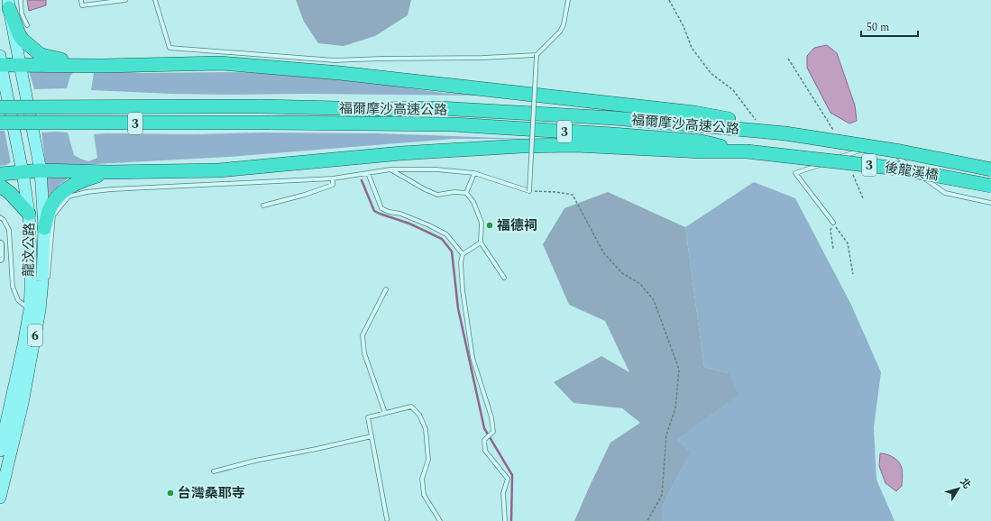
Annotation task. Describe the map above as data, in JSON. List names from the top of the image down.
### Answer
{
  "streets": {
    "highway": ["福爾摩沙高速公路", "3", "後龍溪橋"],
    "main road": ["龍汶公路", "6"]
  },
  "crossings": [
    ["福爾摩沙高速公路", "後龍溪橋"]
  ],
  "places": ["福德祠", "台灣桑耶寺"],
  "scale_bar": "50 m",
  "north": "top right"
}
